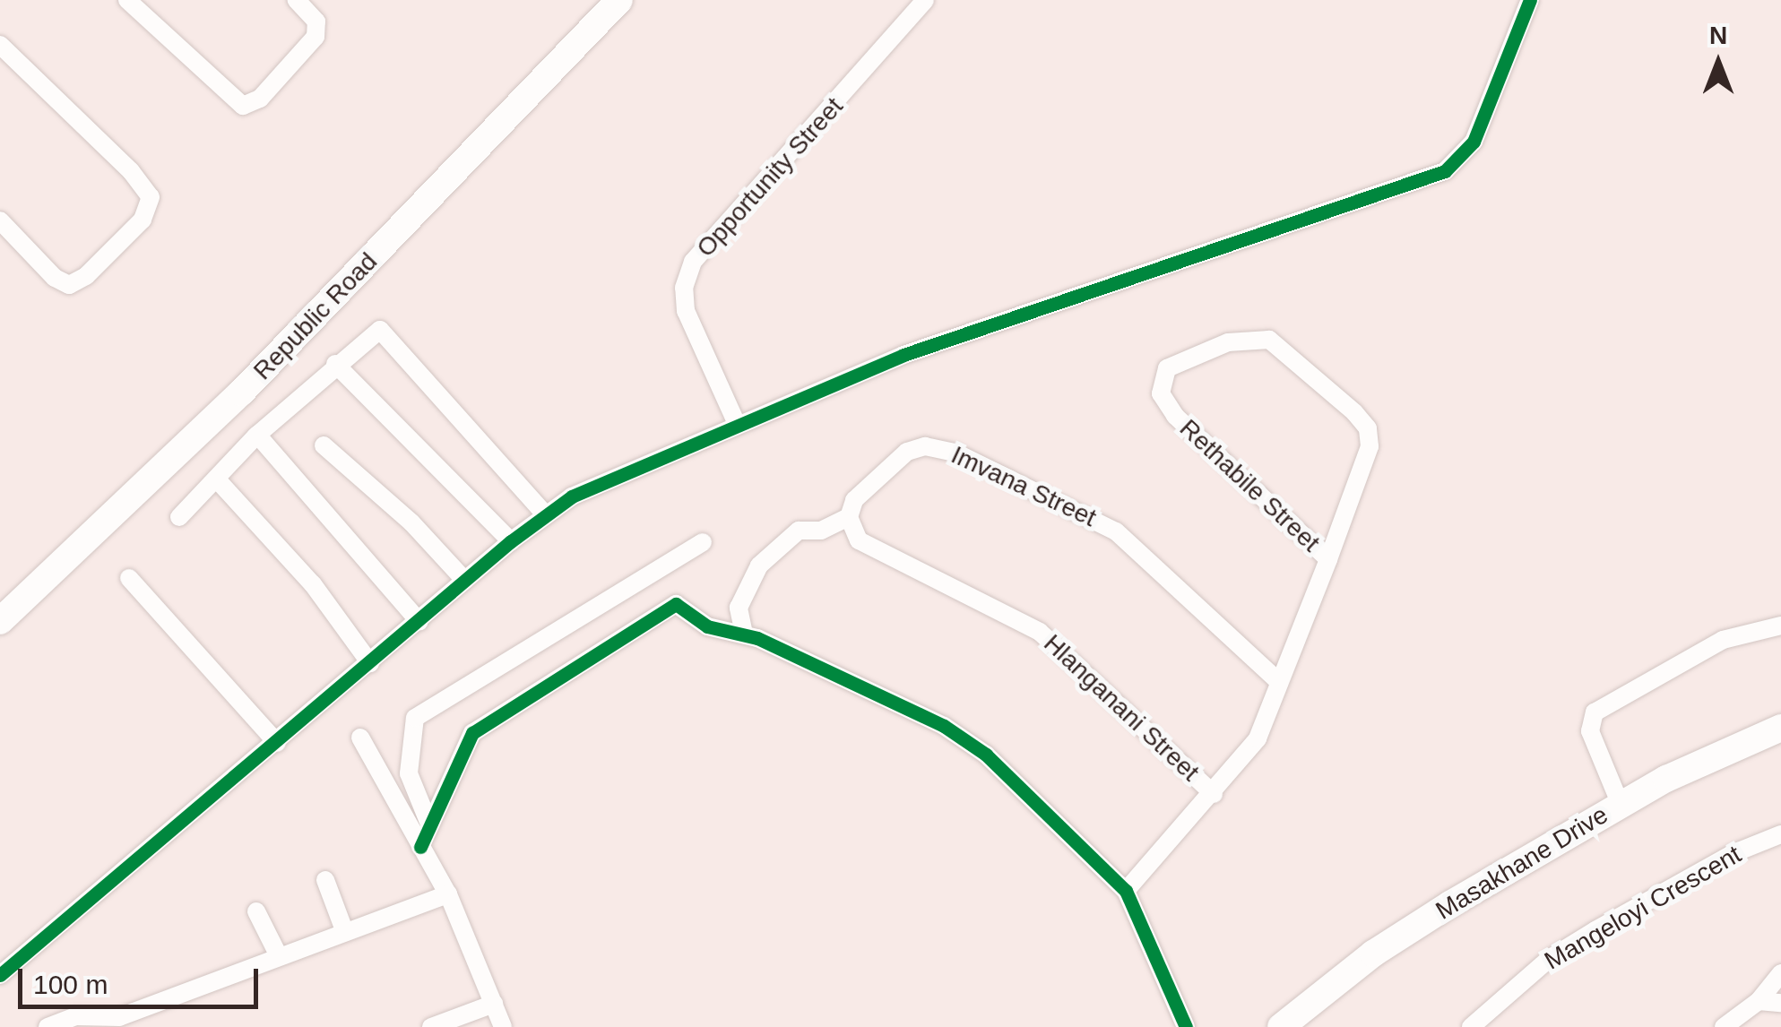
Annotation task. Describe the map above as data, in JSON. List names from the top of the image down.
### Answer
{
  "streets": {
    "street": [
      "Opportunity Street",
      "Republic Road",
      "Rethabile Street",
      "Imvana Street",
      "Hlanganani Street",
      "Masakhane Drive",
      "Mangeloyi Crescent"
    ]
  },
  "crossings": [
    ["Rethabile Street", "Imvana Street"],
    ["Rethabile Street", "Hlanganani Street"],
    ["Imvana Street", "Hlanganani Street"]
  ],
  "scale_bar": "100 m",
  "north": "top"
}
